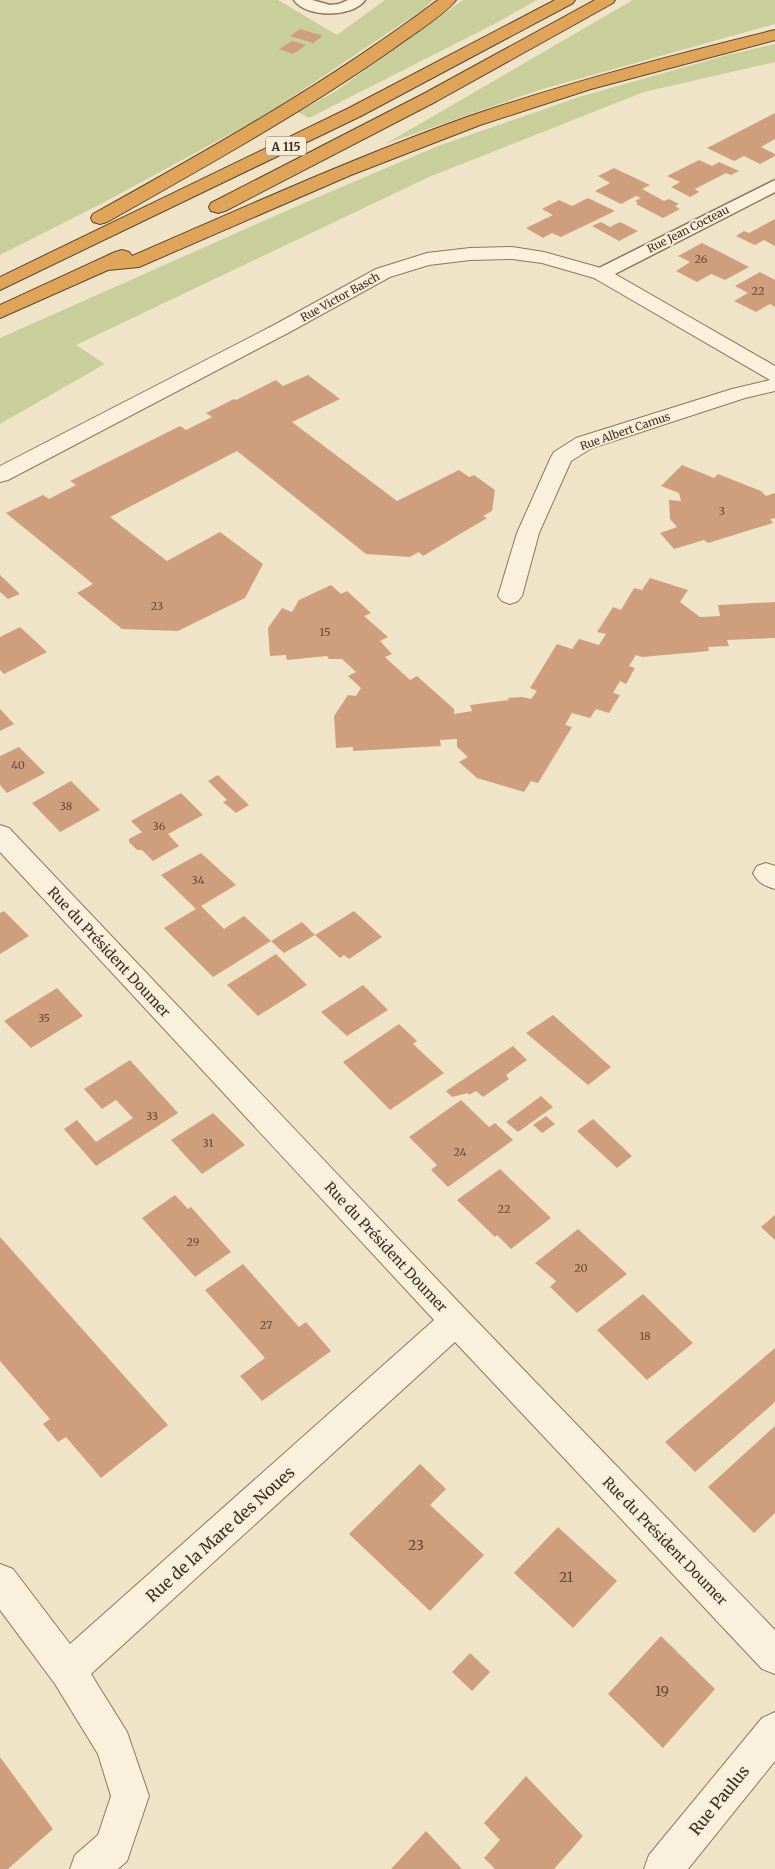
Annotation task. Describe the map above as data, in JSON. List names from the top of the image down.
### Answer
{
  "streets": {
    "highway": ["A 115"],
    "street": [
      "Rue Victor Basch",
      "Rue Albert Camus",
      "Rue du Président Doumer",
      "Rue de la Mare des Noues",
      "Rue Paulus"
    ],
    "lane": ["Rue Jean Cocteau"]
  },
  "crossings": [
    ["Rue Jean Cocteau", "Rue Victor Basch"],
    ["Rue du Président Doumer", "Rue de la Mare des Noues"]
  ],
  "house_numbers": [
    "26",
    "22",
    "3",
    "23",
    "15",
    "40",
    "38",
    "36",
    "34",
    "35",
    "33",
    "31",
    "24",
    "22",
    "29",
    "20",
    "27",
    "18",
    "23",
    "21",
    "19"
  ]
}
